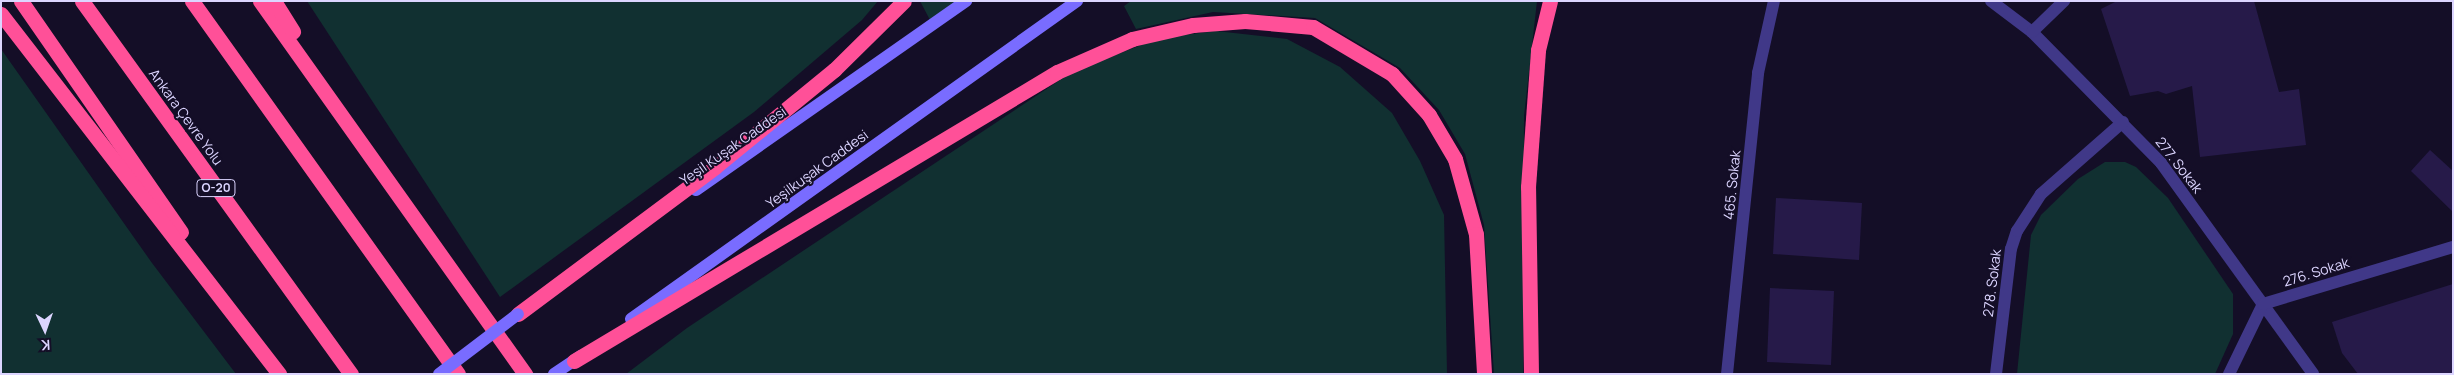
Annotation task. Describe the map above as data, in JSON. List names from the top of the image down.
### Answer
{
  "streets": {
    "highway": ["Ankara Çevre Yolu", "O-20"],
    "main road": ["Yeşil Kuşak Caddesi", "Yeşilkuşak Caddesi"],
    "street": [
      "277. Sokak",
      "465. Sokak",
      "276. Sokak",
      "278. Sokak"
    ]
  },
  "crossings": [
    ["277. Sokak", "276. Sokak"],
    ["277. Sokak", "278. Sokak"]
  ],
  "north": "bottom"
}
